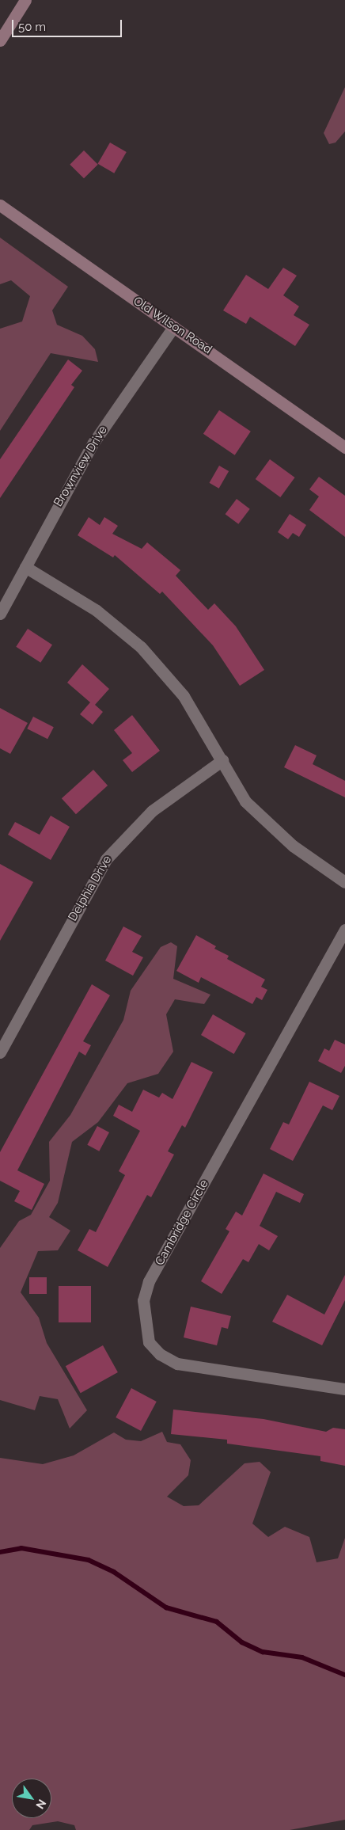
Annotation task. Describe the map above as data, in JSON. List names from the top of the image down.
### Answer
{
  "streets": {
    "street": [
      "Old Wilson Road",
      "Brownview Drive",
      "Delphia Drive",
      "Cambridge Circle"
    ]
  },
  "crossings": [
    ["Old Wilson Road", "Brownview Drive"]
  ],
  "scale_bar": "50 m",
  "north": "bottom right"
}
